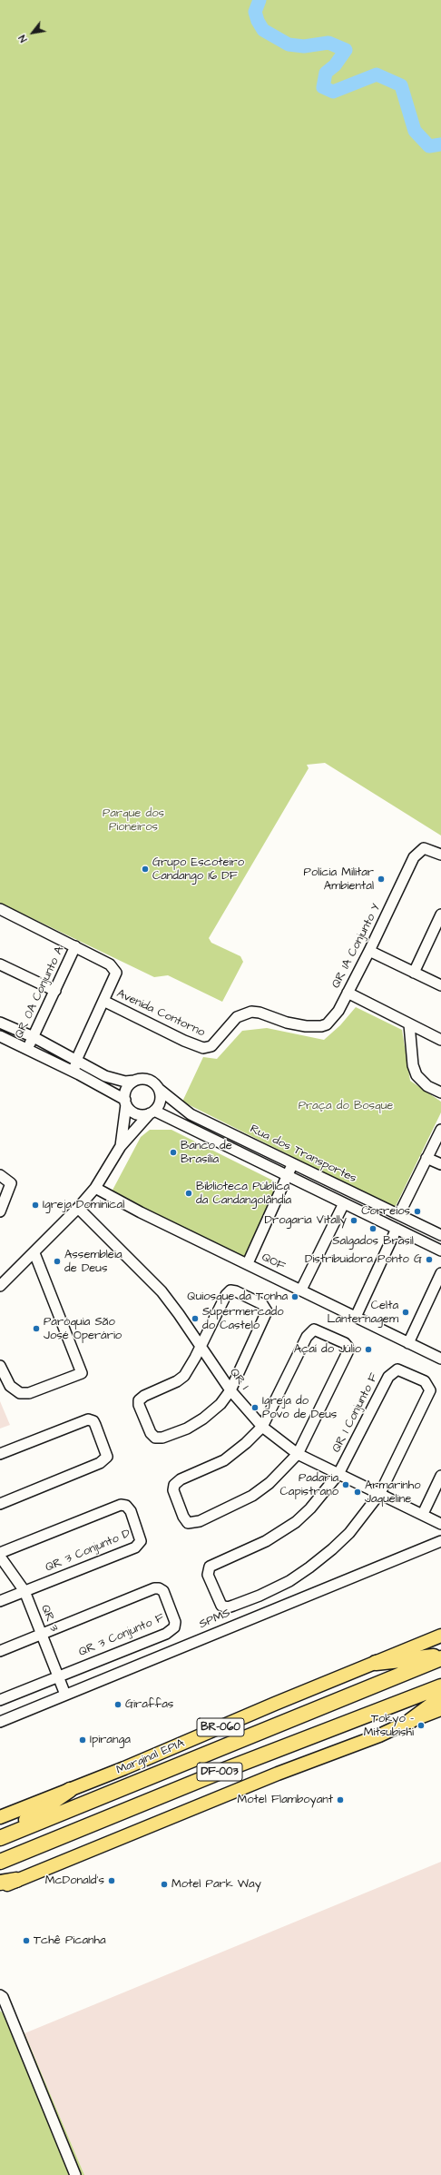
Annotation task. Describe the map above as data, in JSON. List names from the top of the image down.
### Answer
{
  "streets": {
    "highway": ["DF-003"],
    "main road": ["BR-060", "Marginal EPIA"],
    "street": [
      "QR 1A Conjunto Y",
      "QR 0A Conjunto A",
      "Avenida Contorno",
      "Rua dos Transportes",
      "QOF",
      "QR 1",
      "QR 1 Conjunto F",
      "QR 3 Conjunto D",
      "QR 3",
      "SPMS",
      "QR 3 Conjunto F"
    ]
  },
  "crossings": [
    ["QR 1A Conjunto Y", "Avenida Contorno"],
    ["QR 1", "QR 1 Conjunto F"],
    ["QR 3 Conjunto D", "QR 3"],
    ["QR 3", "SPMS"],
    ["QR 3", "QR 3 Conjunto F"]
  ],
  "parks": ["Parque dos Pioneiros", "Praça do Bosque"],
  "places": [
    "Grupo Escoteiro Candango 16 DF",
    "Polícia Militar Ambiental",
    "Banco de Brasília",
    "Biblioteca Pública da Candangolândia",
    "Igreja Dominical",
    "Correios",
    "Drogaria Vitally",
    "Salgados Brasil",
    "Distribuidora Ponto G",
    "Assembleia de Deus",
    "Quiosque da Tonha",
    "Celta Lanternagem",
    "Supermercado do Castelo",
    "Paróquia São José Operário",
    "Açaí do Júlio",
    "Igreja do Povo de Deus",
    "Padaria Capistrano",
    "Armarinho Jaqueline",
    "Giraffas",
    "Tokyo - Mitsubishi",
    "Ipiranga",
    "Motel Flamboyant",
    "McDonald's",
    "Motel Park Way",
    "Tchê Picanha"
  ],
  "north": "bottom left"
}
